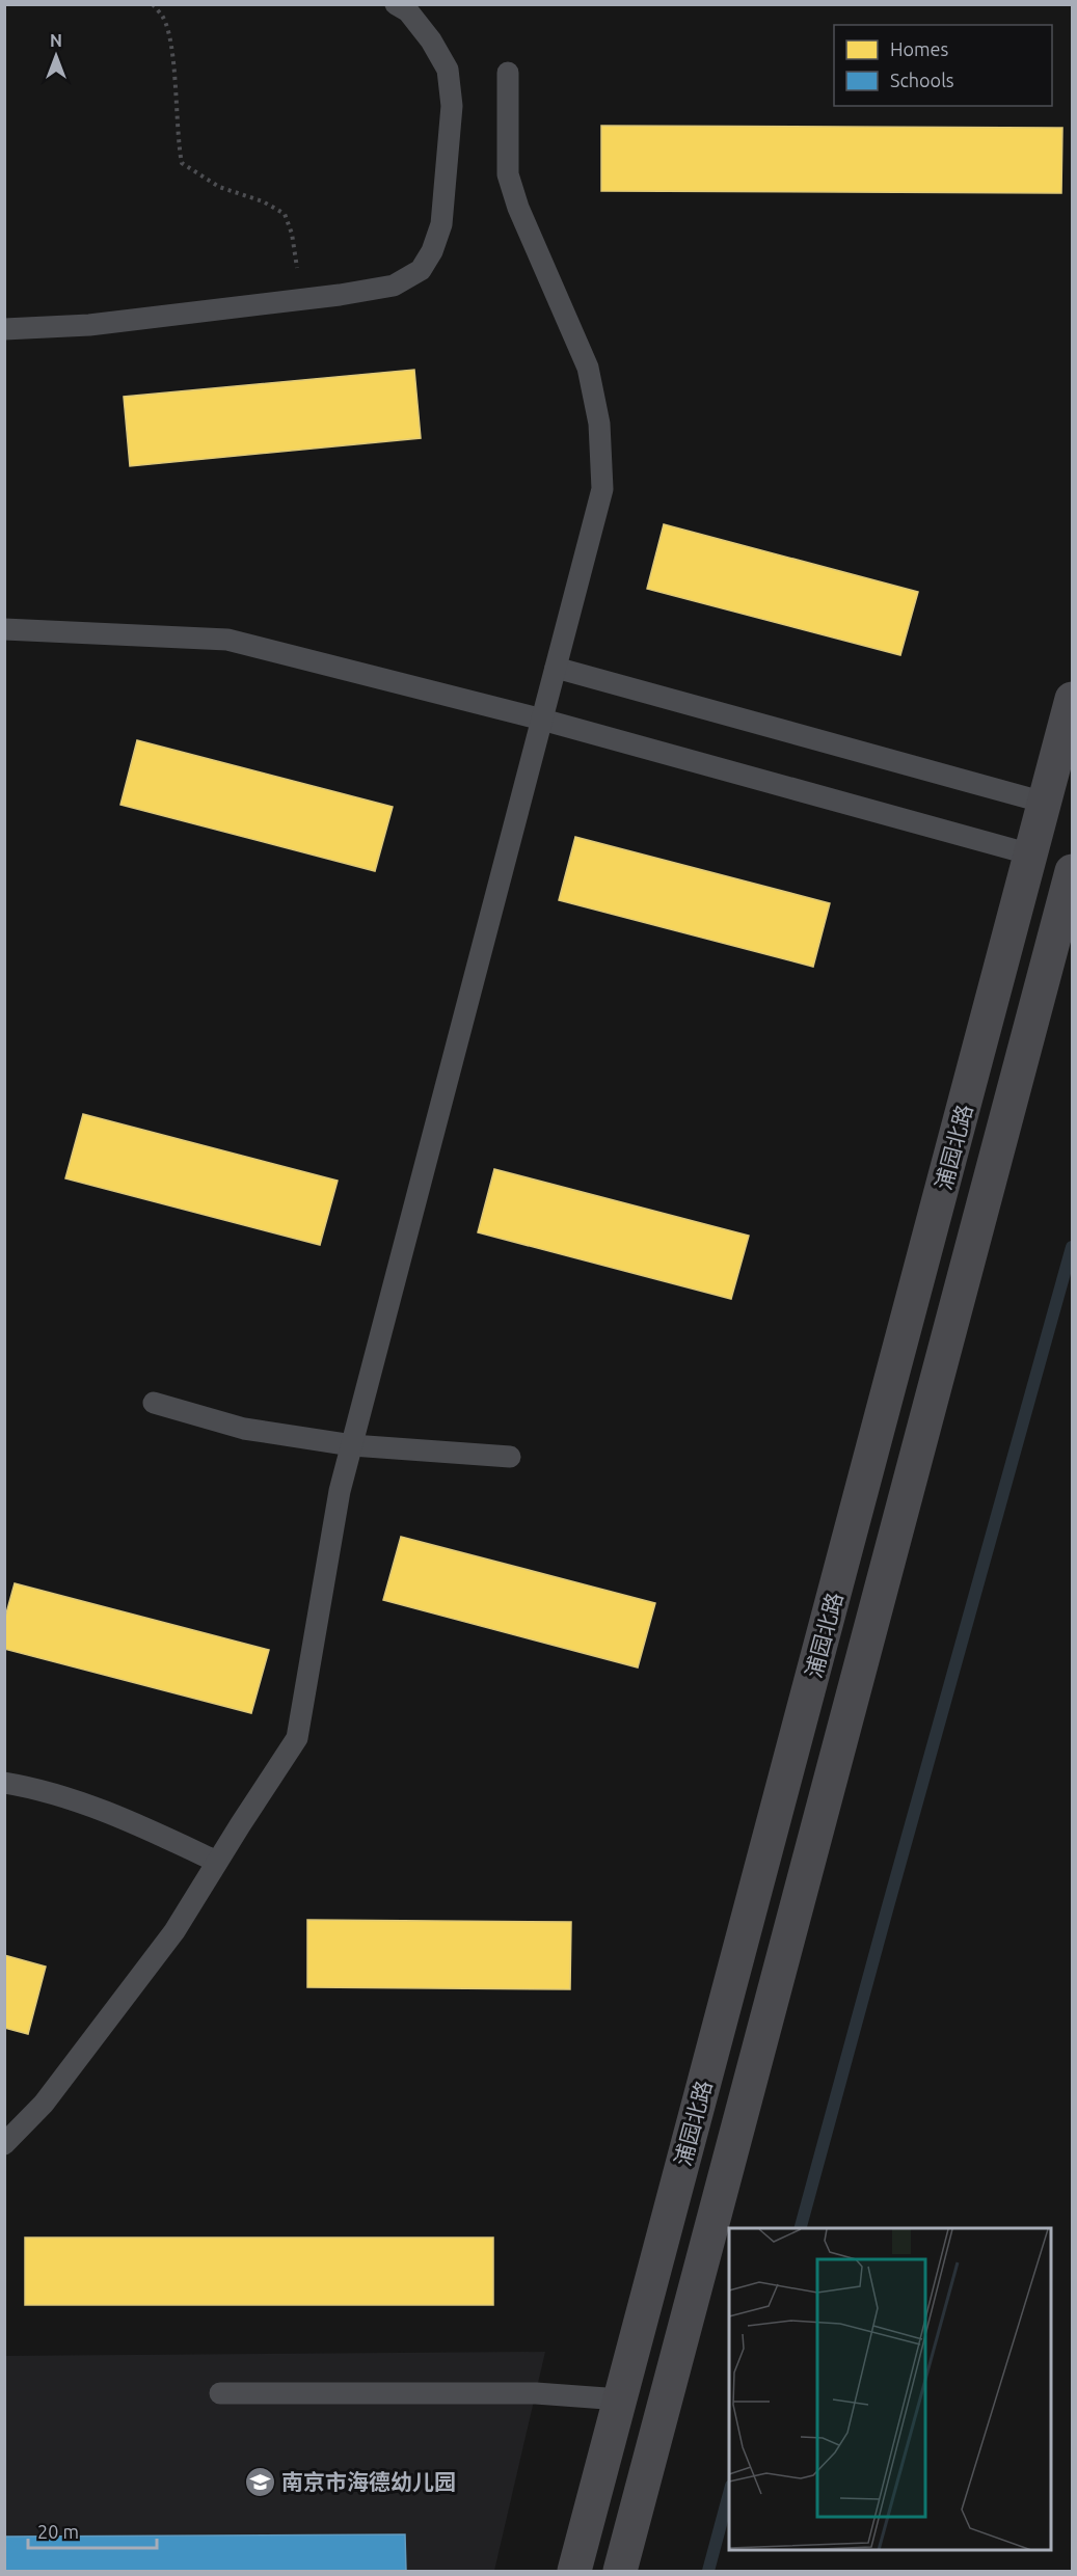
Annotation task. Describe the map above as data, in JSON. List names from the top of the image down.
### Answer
{
  "streets": {
    "street": ["浦园北路"]
  },
  "places": {
    "school or university": ["南京市海德幼儿园"]
  },
  "legend": ["Homes", "Schools"],
  "scale_bar": "20 m",
  "north": "top"
}
